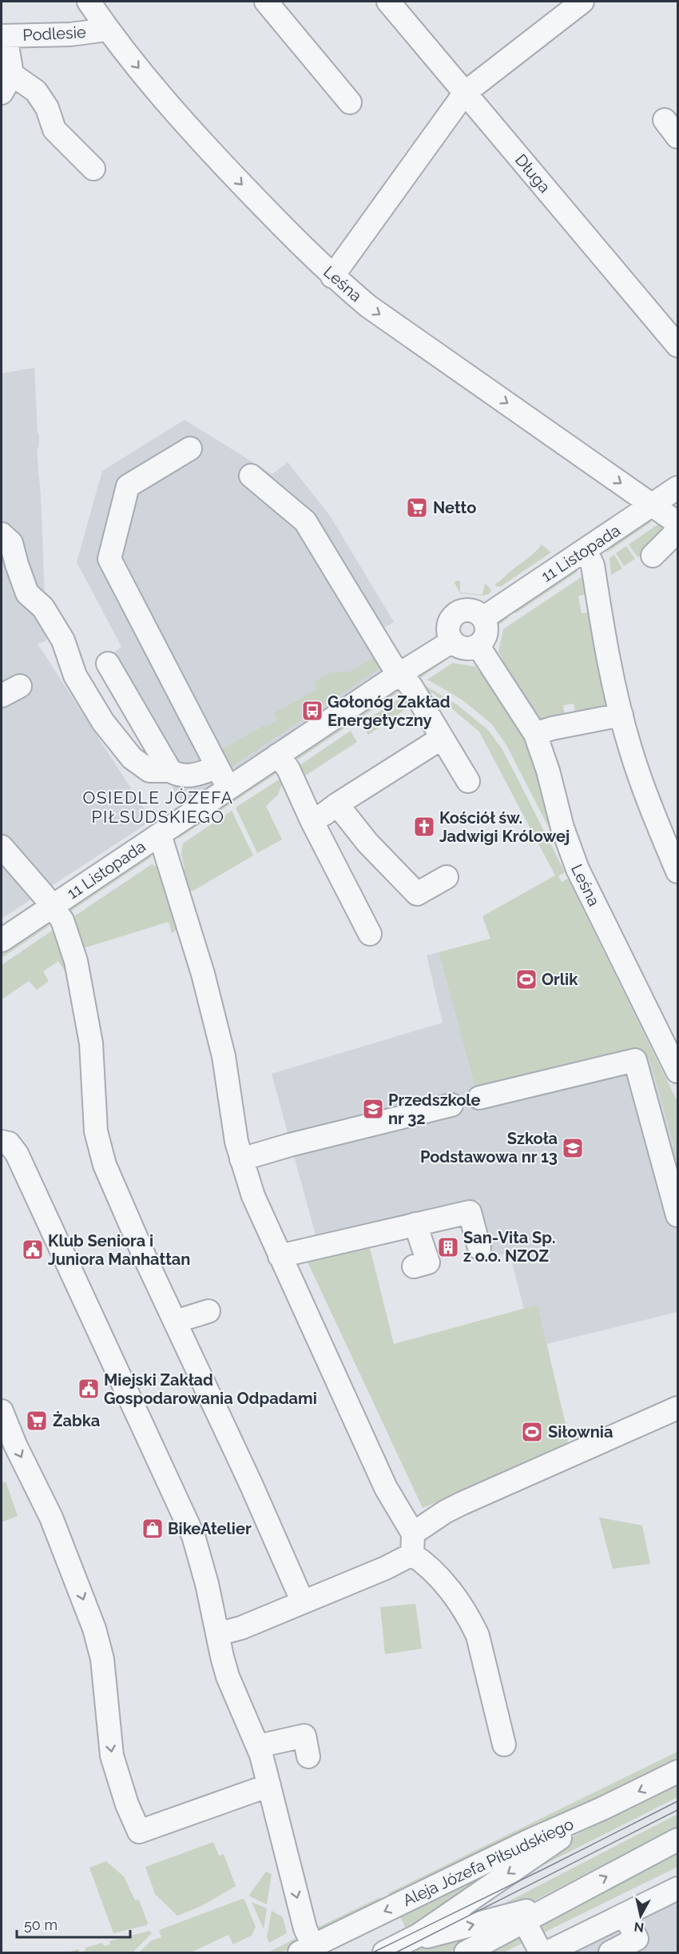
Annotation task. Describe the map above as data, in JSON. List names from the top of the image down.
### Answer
{
  "streets": {
    "street": [
      "Podlesie",
      "Długa",
      "Leśna",
      "11 Listopada",
      "Aleja Józefa Piłsudskiego"
    ]
  },
  "crossings": [
    ["Podlesie", "Leśna"],
    ["Leśna", "11 Listopada"]
  ],
  "districts": ["OSIEDLE JÓZEFA PIŁSUDSKIEGO"],
  "places": {
    "supermarket": ["Netto", "Żabka"],
    "bus stop": ["Gołonóg Zakład Energetyczny"],
    "church": ["Kościół św. Jadwigi Królowej"],
    "sports": ["Orlik", "Siłownia"],
    "school or university": ["Przedszkole nr 32", "Szkoła Podstawowa nr 13"],
    "building": ["San-Vita Sp. z o.o. NZOZ"],
    "public building": ["Klub Seniora i Juniora Manhattan", "Miejski Zakład Gospodarowania Odpadami"],
    "shop": ["BikeAtelier"]
  },
  "scale_bar": "50 m",
  "north": "bottom"
}
